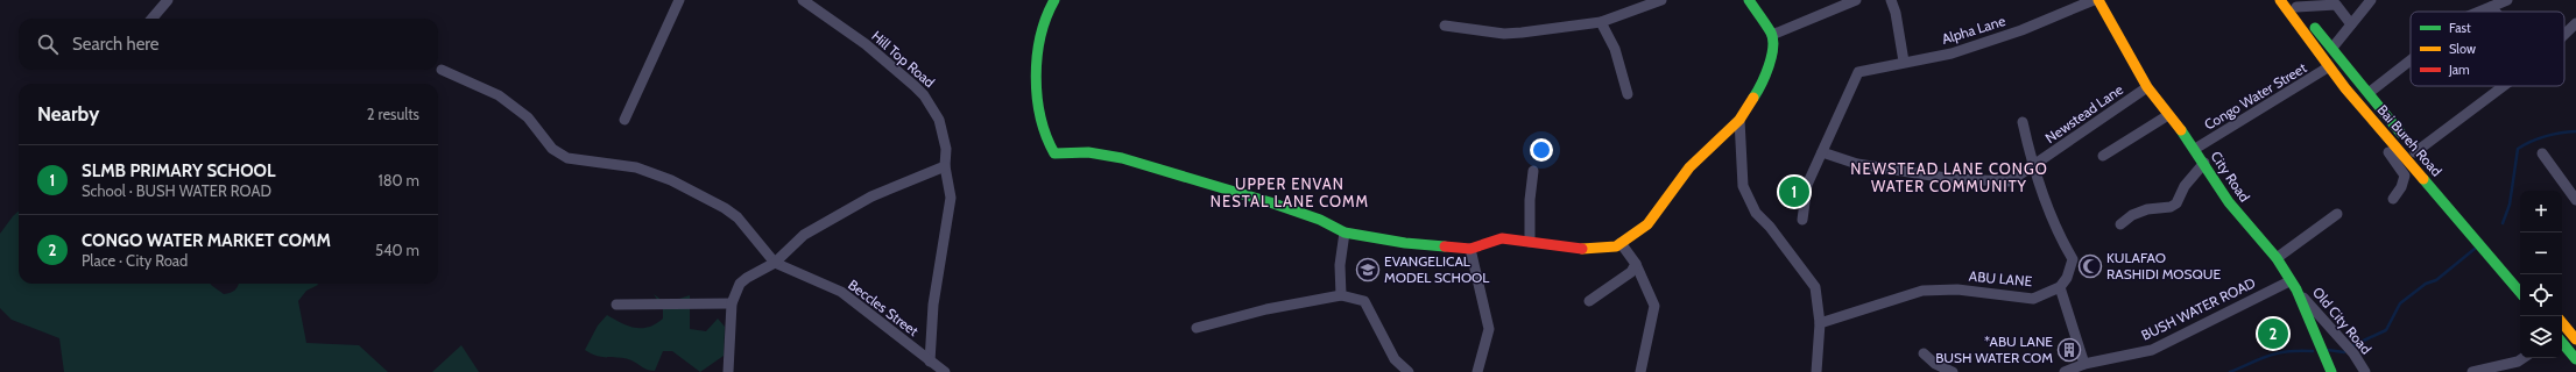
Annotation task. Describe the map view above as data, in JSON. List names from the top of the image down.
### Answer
{
  "streets": {
    "main road": ["Bai Bureh Road", "City Road"],
    "street": [
      "Alpha Lane",
      "Hill Top Road",
      "Congo Water Street",
      "Newstead Lane",
      "ABU LANE",
      "Beccles Street",
      "BUSH WATER ROAD",
      "Old City Road"
    ]
  },
  "crossings": [
    ["Alpha Lane", "Newstead Lane"],
    ["Hill Top Road", "Beccles Street"],
    ["Congo Water Street", "Bai Bureh Road"],
    ["Congo Water Street", "City Road"],
    ["Newstead Lane", "City Road"],
    ["City Road", "BUSH WATER ROAD"],
    ["City Road", "Old City Road"],
    ["BUSH WATER ROAD", "Old City Road"]
  ],
  "districts": ["NEWSTEAD LANE CONGO WATER COMMUNITY", "UPPER ENVAN NESTAL LANE COMM"],
  "places": {
    "mosque": ["KULAFAO RASHIDI MOSQUE"],
    "school or university": ["EVANGELICAL MODEL SCHOOL"],
    "building": ["*ABU LANE BUSH WATER COM"]
  },
  "legend": ["Fast", "Slow", "Jam"],
  "page": {
    "search": "Search here",
    "heading": ["Nearby", "2 results"],
    "list": [
      {
        "mark": "1",
        "name": "SLMB PRIMARY SCHOOL",
        "note": "School · BUSH WATER ROAD",
        "value": "180 m"
      },
      {
        "mark": "2",
        "name": "CONGO WATER MARKET COMM",
        "note": "Place · City Road",
        "value": "540 m"
      }
    ],
    "pins": ["1", "2"],
    "map_buttons": ["+", "−"]
  }
}
